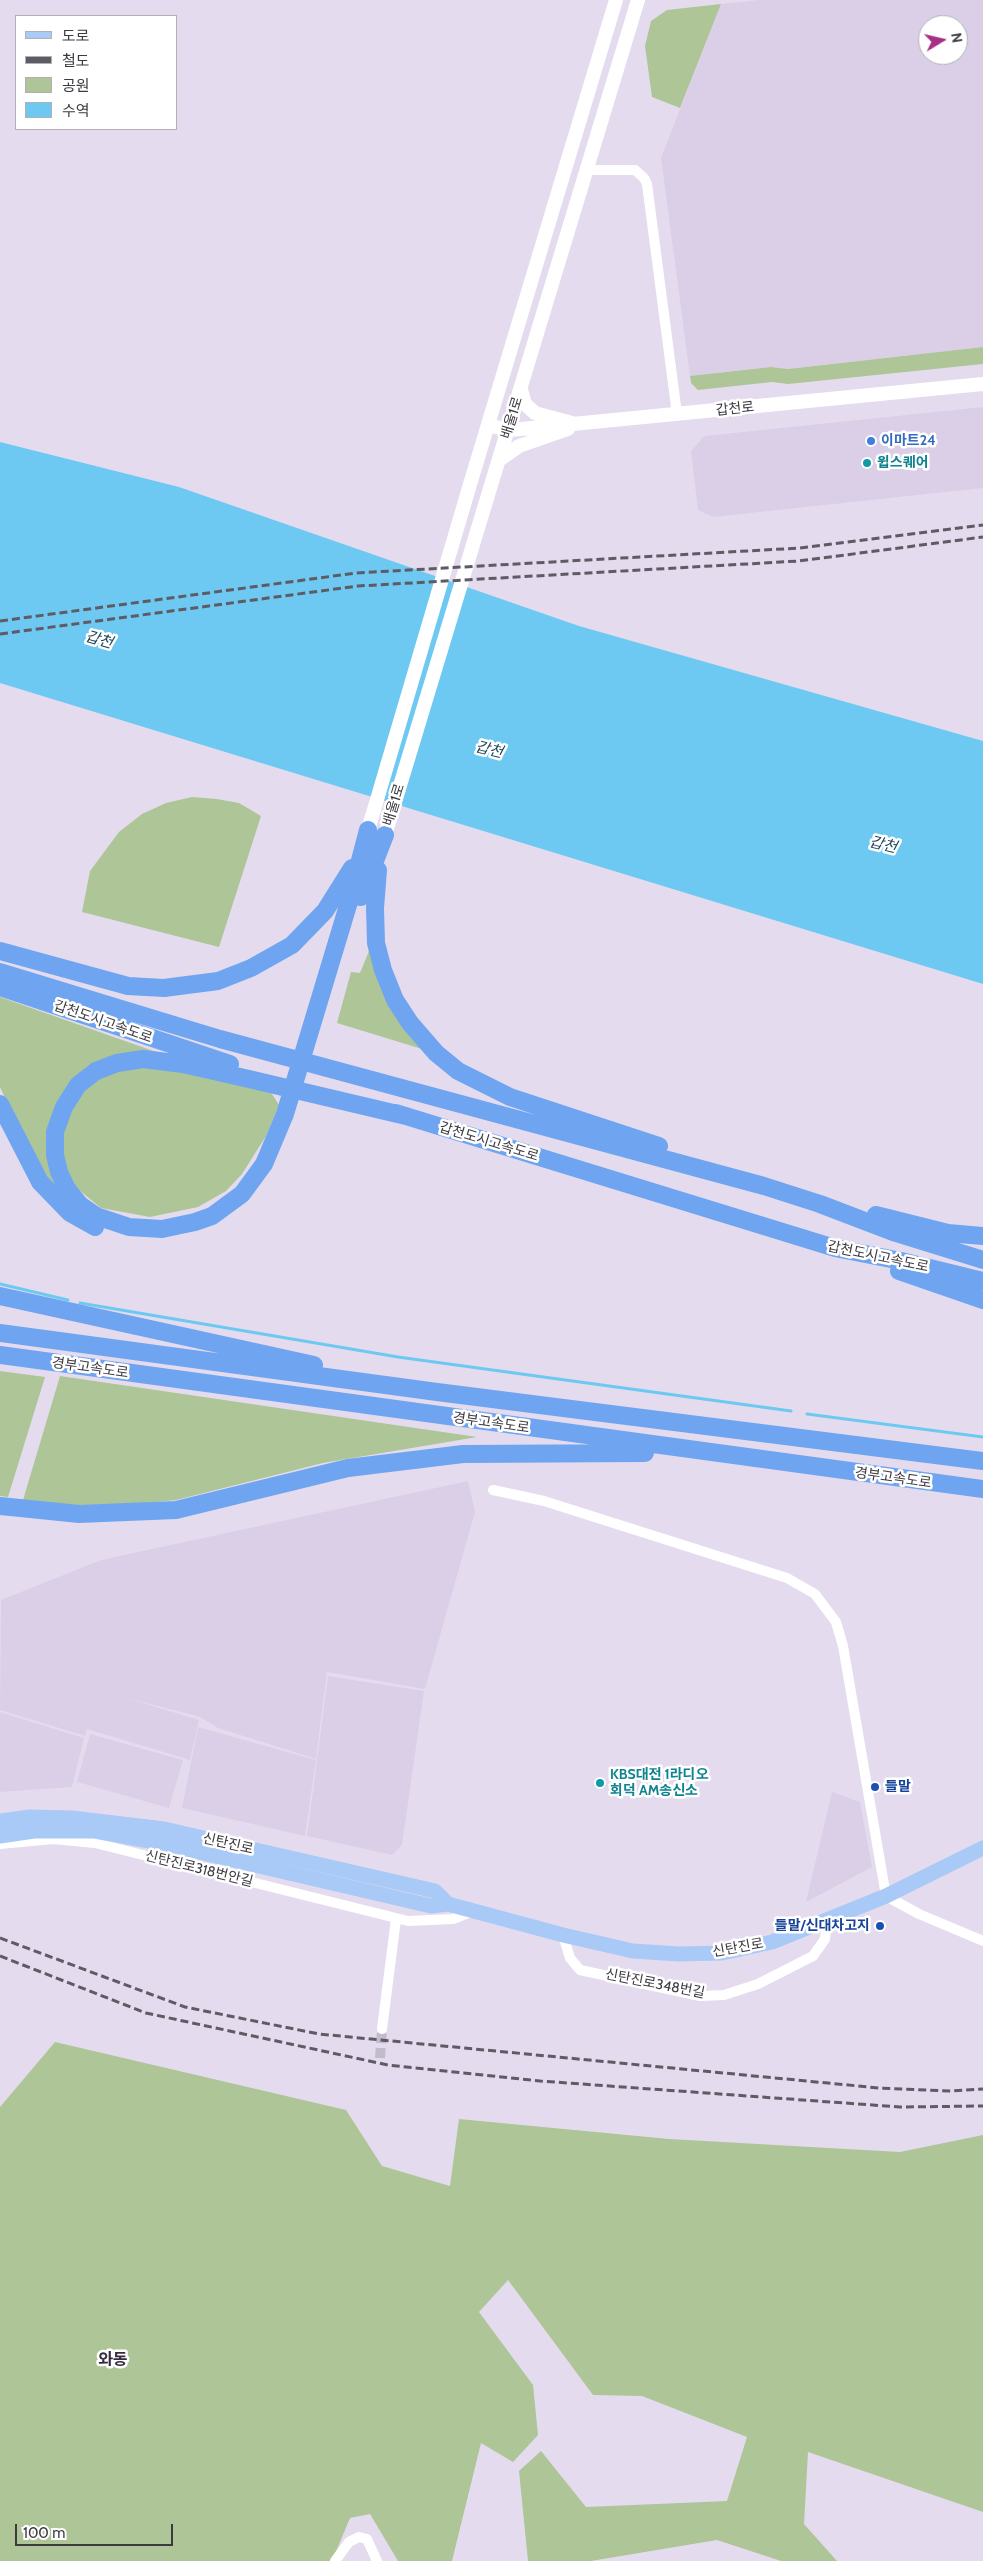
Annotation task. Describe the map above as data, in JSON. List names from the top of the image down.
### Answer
{
  "streets": {
    "highway": ["갑천도시고속도로", "경부고속도로"],
    "main road": ["갑천로", "배울1로", "신탄진로"],
    "street": ["신탄진로318번안길", "신탄진로348번길"]
  },
  "crossings": [
    ["갑천로", "배울1로"],
    ["신탄진로", "신탄진로318번안길"],
    ["신탄진로", "신탄진로348번길"]
  ],
  "districts": ["와동"],
  "water": ["갑천"],
  "places": [
    "이마트24",
    "윕스퀘어",
    "KBS대전 1라디오 회덕 AM송신소",
    "들말",
    "들말/신대차고지"
  ],
  "legend": [
    "도로",
    "철도",
    "공원",
    "수역"
  ],
  "scale_bar": "100 m",
  "north": "right"
}
